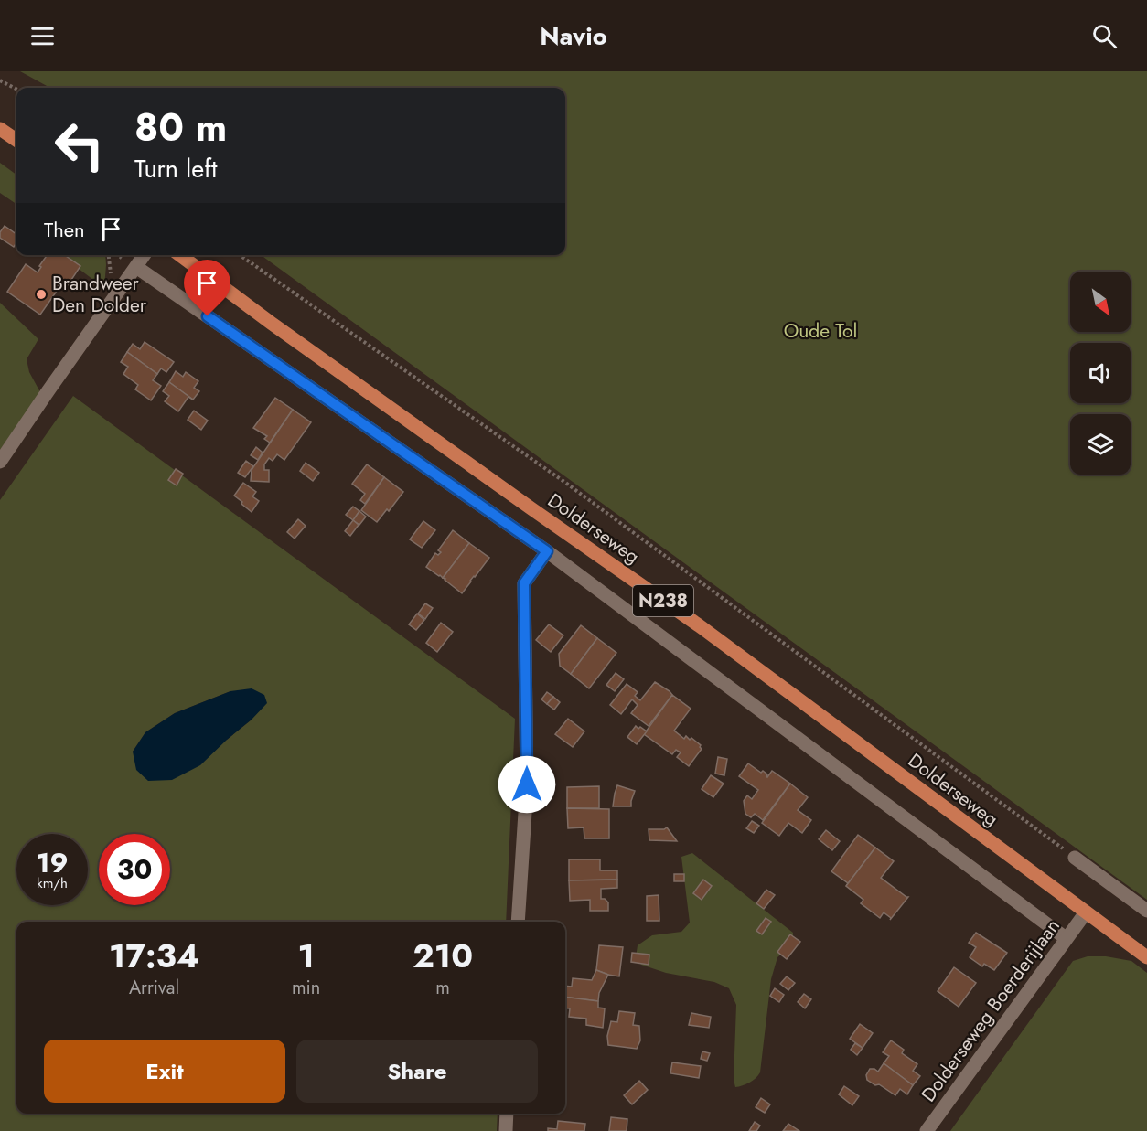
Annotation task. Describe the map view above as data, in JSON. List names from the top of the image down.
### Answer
{
  "streets": {
    "main road": ["Dolderseweg", "N238"],
    "street": ["Dolderseweg Boerderijlaan"]
  },
  "crossings": [
    ["Dolderseweg", "Dolderseweg Boerderijlaan"]
  ],
  "parks": ["Oude Tol"],
  "places": ["Brandweer Den Dolder"],
  "north": "bottom right",
  "page": {
    "header": "Navio",
    "turn": ["80 m", "Turn left"],
    "then": "Then",
    "speed": "19 km/h",
    "limit": "30",
    "eta": [
      "17:34",
      "Arrival",
      "1",
      "min",
      "210",
      "m"
    ],
    "buttons": ["Exit", "Share"]
  }
}
